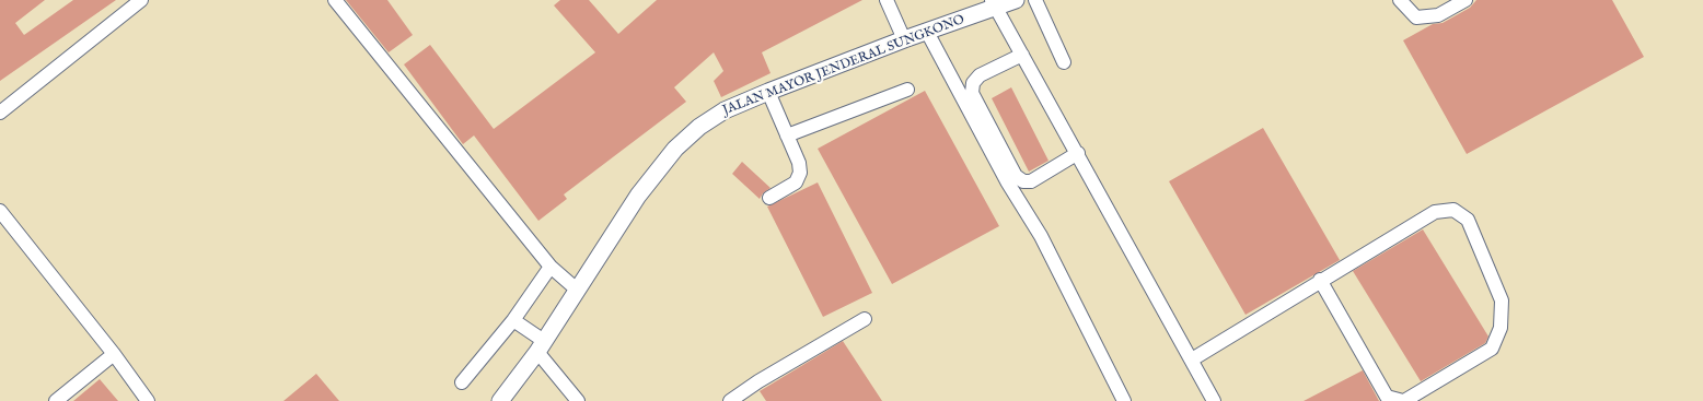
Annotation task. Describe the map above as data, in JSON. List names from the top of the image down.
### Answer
{
  "streets": {
    "main road": ["JALAN MAYOR JENDERAL SUNGKONO"]
  }
}
